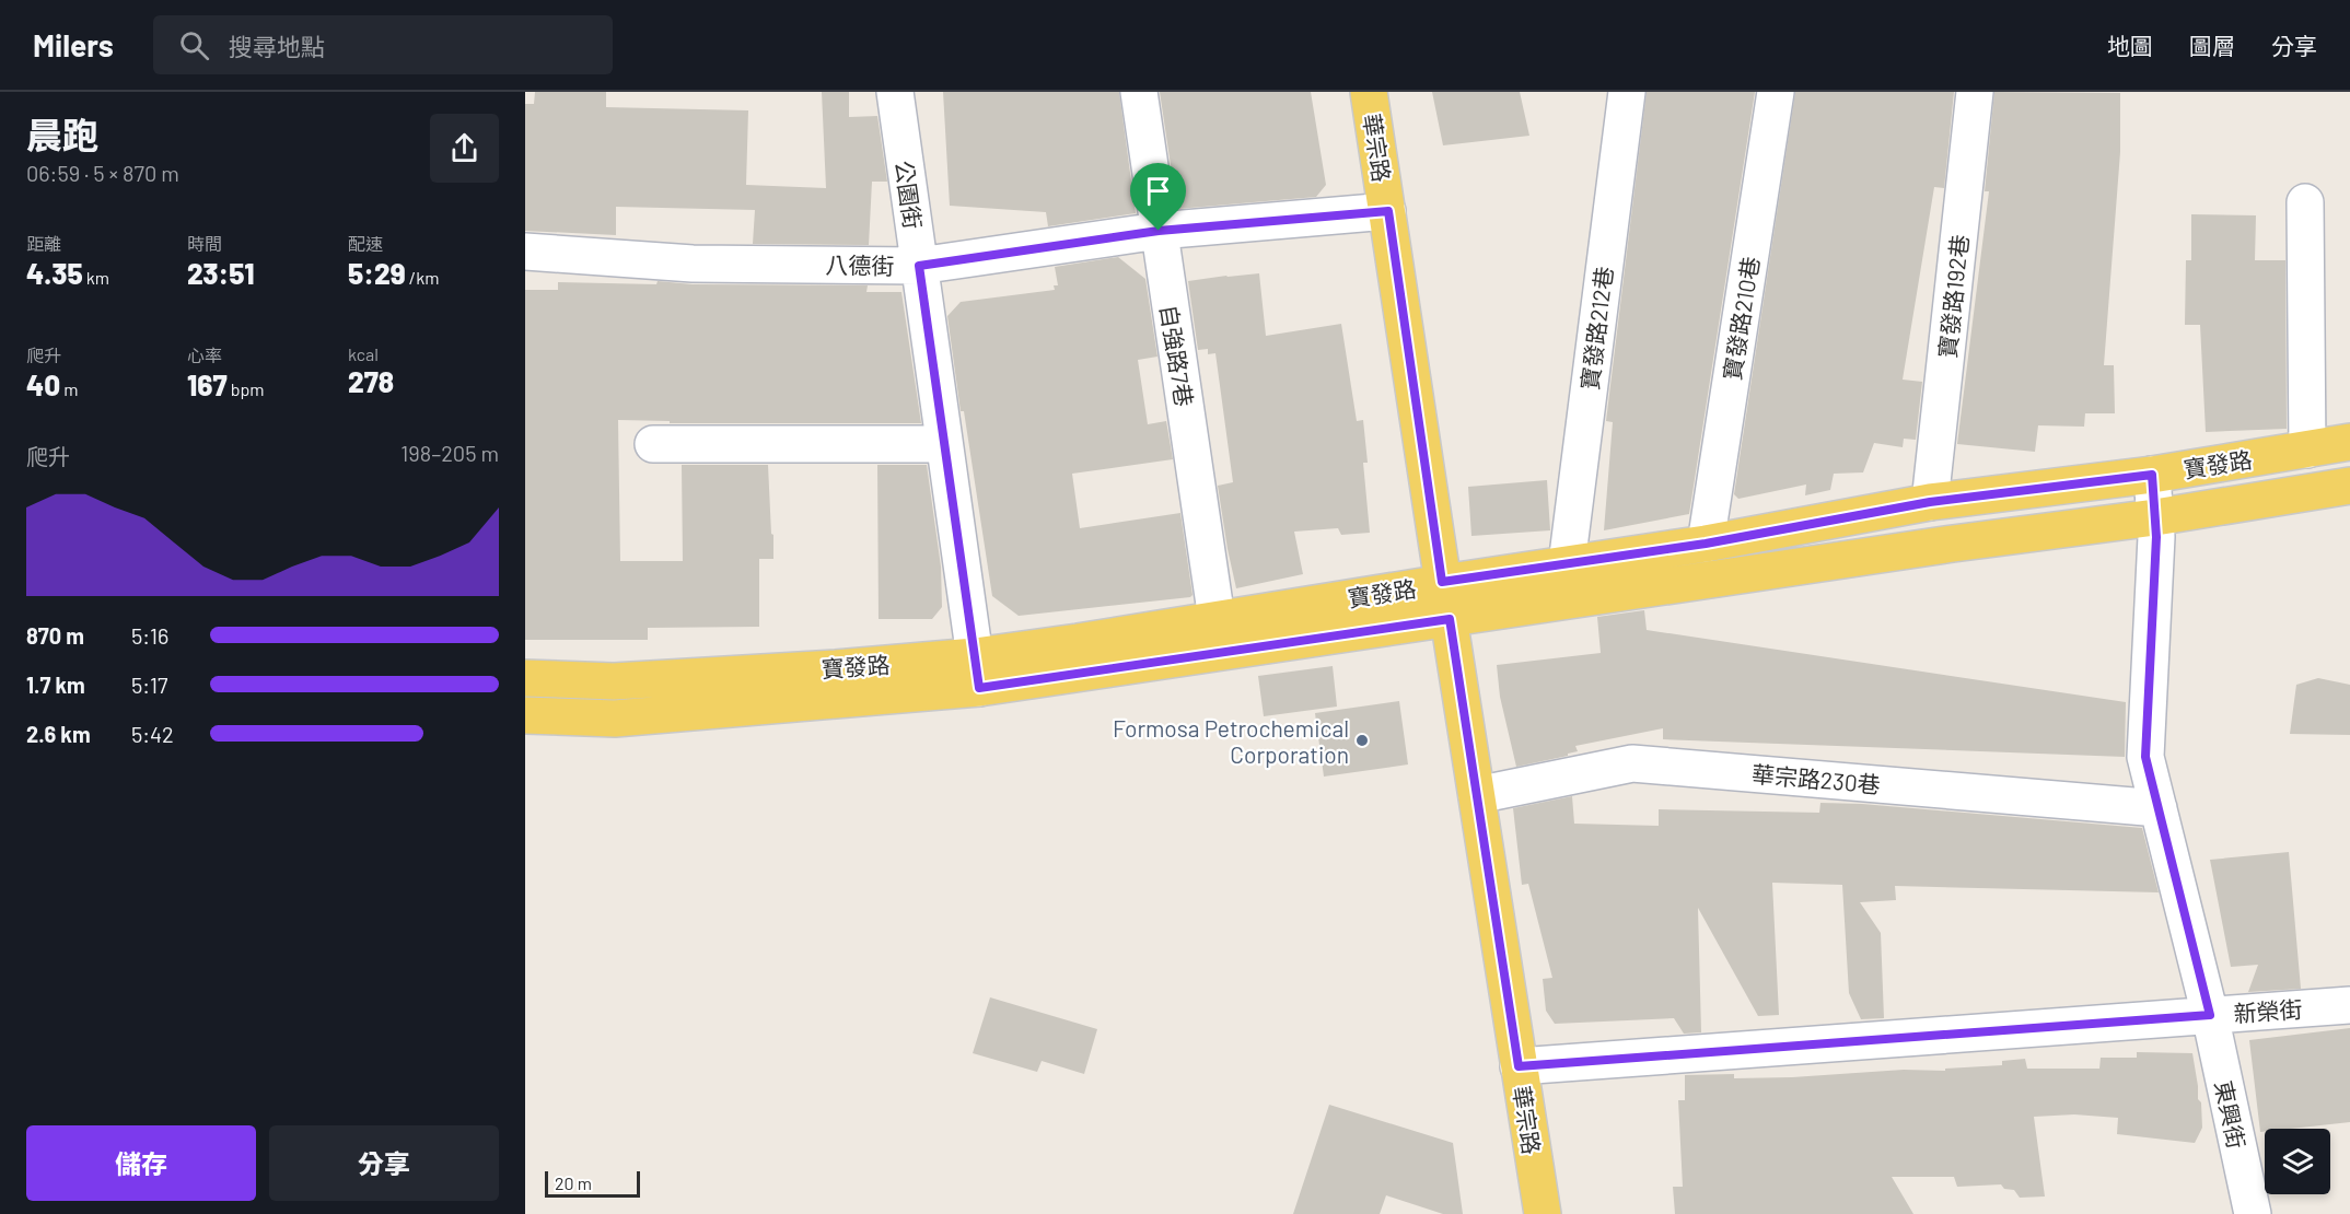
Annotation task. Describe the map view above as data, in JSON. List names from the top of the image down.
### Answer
{
  "streets": {
    "main road": ["華宗路", "寶發路"],
    "street": [
      "公園街",
      "八德街",
      "寶發路192巷",
      "寶發路210巷",
      "寶發路212巷",
      "自強路7巷",
      "華宗路230巷",
      "新榮街",
      "東興街"
    ]
  },
  "crossings": [
    ["華宗路", "八德街"],
    ["華宗路", "寶發路"],
    ["華宗路", "華宗路230巷"],
    ["華宗路", "新榮街"],
    ["公園街", "八德街"],
    ["公園街", "寶發路"],
    ["八德街", "自強路7巷"],
    ["寶發路192巷", "寶發路"],
    ["寶發路210巷", "寶發路"],
    ["寶發路212巷", "寶發路"],
    ["自強路7巷", "寶發路"],
    ["寶發路", "東興街"],
    ["華宗路230巷", "東興街"],
    ["新榮街", "東興街"]
  ],
  "places": ["Formosa Petrochemical Corporation"],
  "scale_bar": "20 m",
  "page": {
    "header": "Milers",
    "search": "搜尋地點",
    "nav": ["地圖", "圖層", "分享"],
    "heading": ["晨跑", "06:59 · 5 × 870 m"],
    "stats": [
      ["距離", "4.35 km"],
      ["時間", "23:51"],
      ["配速", "5:29 /km"],
      ["爬升", "40 m"],
      ["心率", "167 bpm"],
      ["kcal", "278"]
    ],
    "chart": ["爬升", "198–205 m"],
    "list": [
      {
        "name": "870 m",
        "note": "5:16"
      },
      {
        "name": "1.7 km",
        "note": "5:17"
      },
      {
        "name": "2.6 km",
        "note": "5:42"
      }
    ],
    "buttons": ["儲存", "分享"],
    "scale": "20 m"
  }
}
